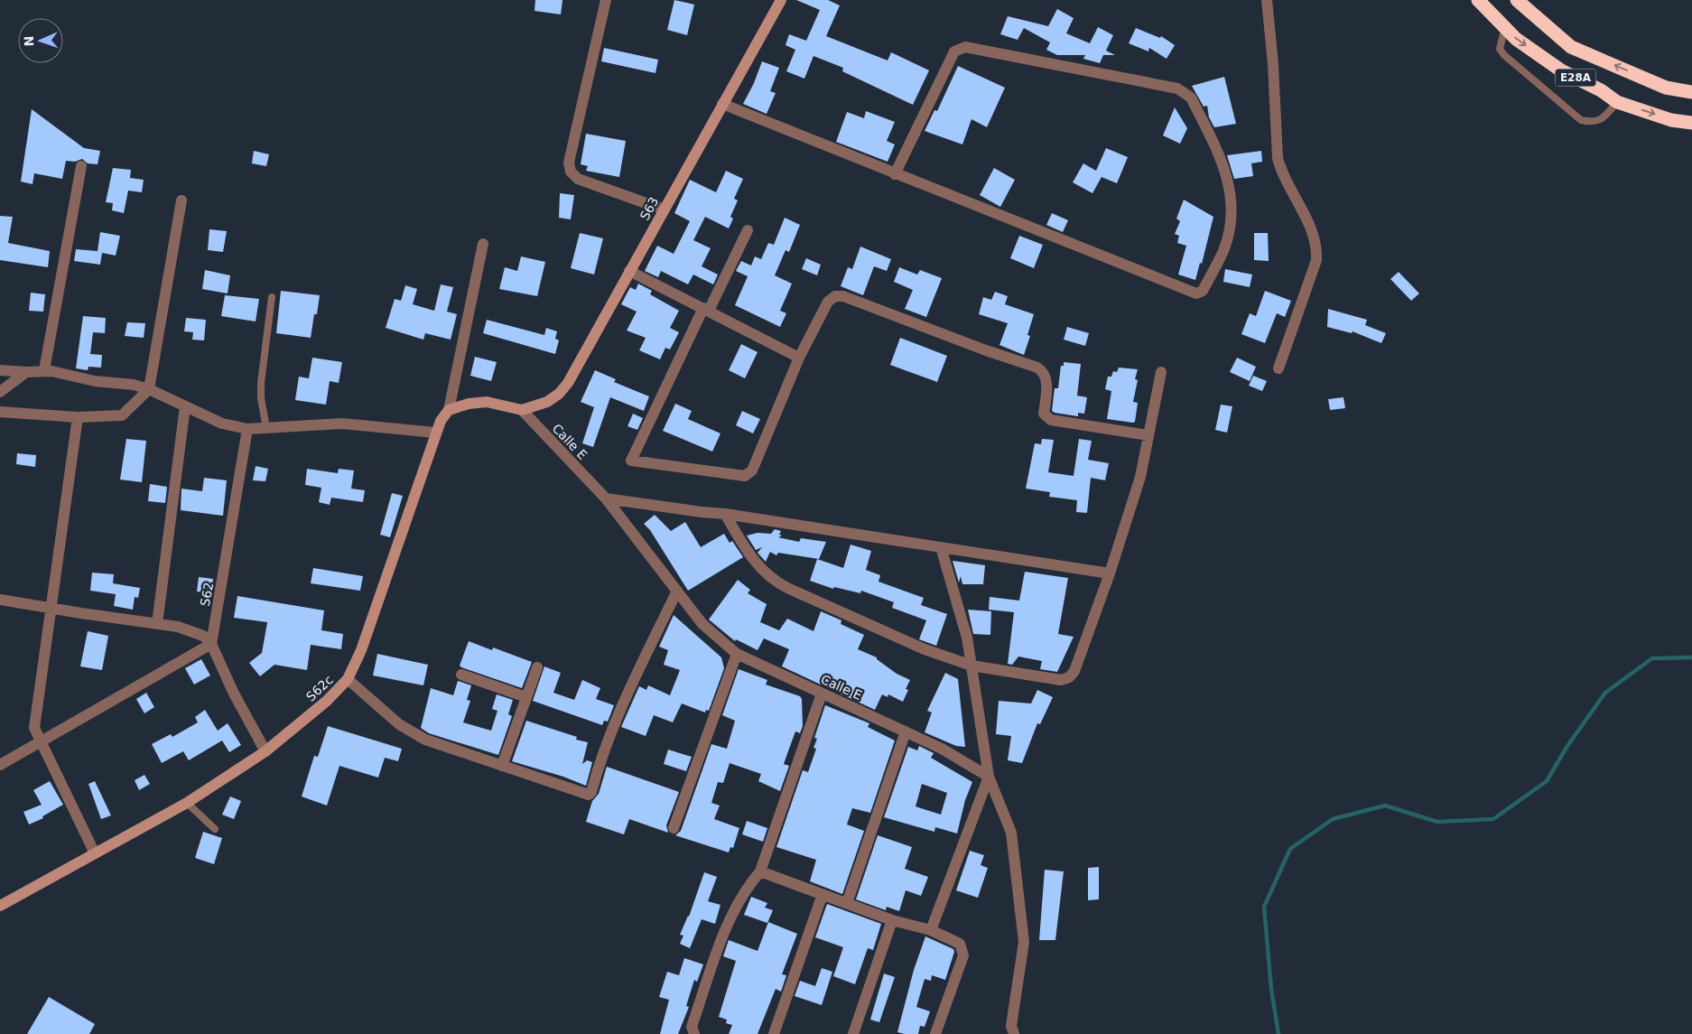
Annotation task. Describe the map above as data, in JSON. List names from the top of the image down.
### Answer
{
  "streets": {
    "highway": ["E28A"],
    "main road": ["S63", "S62c"],
    "street": ["Calle E", "S62"]
  },
  "crossings": [
    ["S63", "Calle E"]
  ],
  "north": "left"
}
